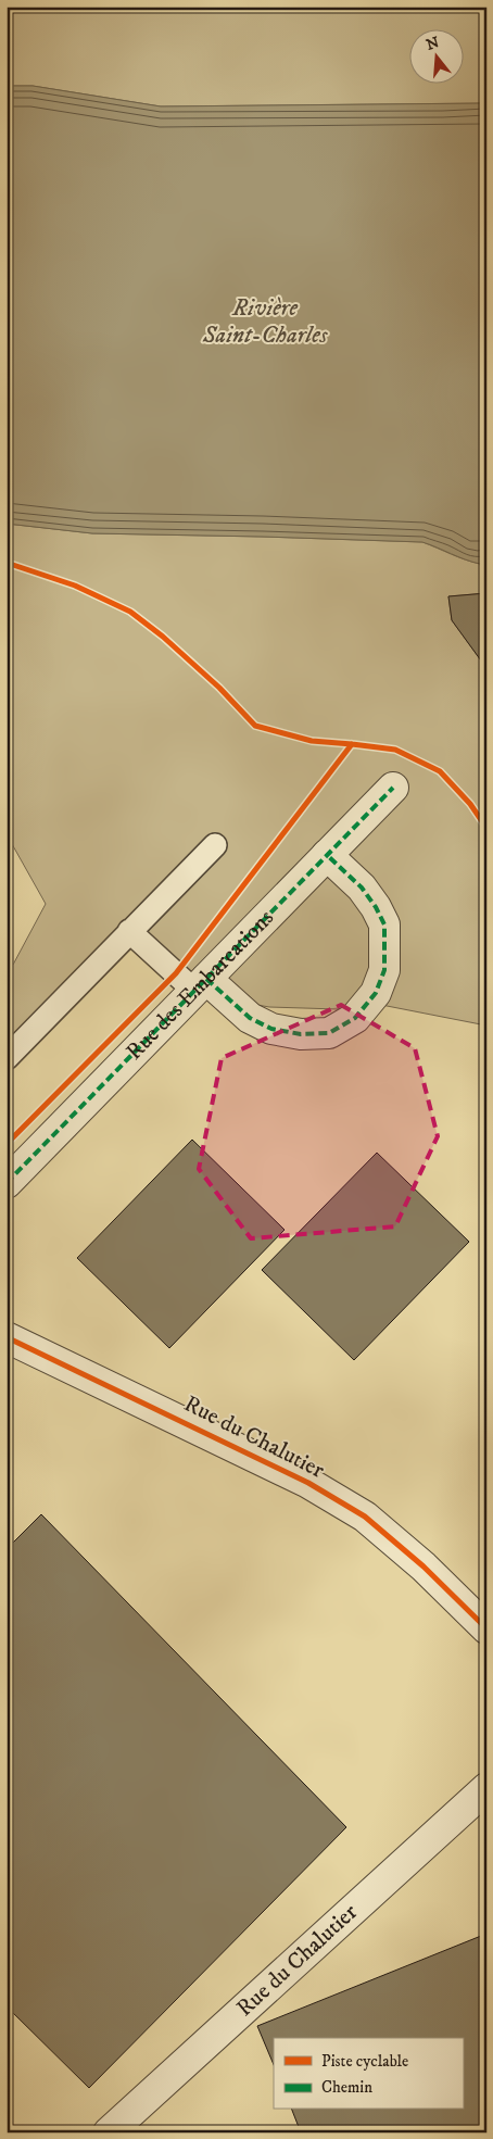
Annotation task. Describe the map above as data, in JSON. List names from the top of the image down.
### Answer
{
  "streets": {
    "street": ["Rue des Embarcations", "Rue du Chalutier"]
  },
  "water": ["Rivière Saint-Charles"],
  "legend": ["Piste cyclable", "Chemin"],
  "north": "top"
}
